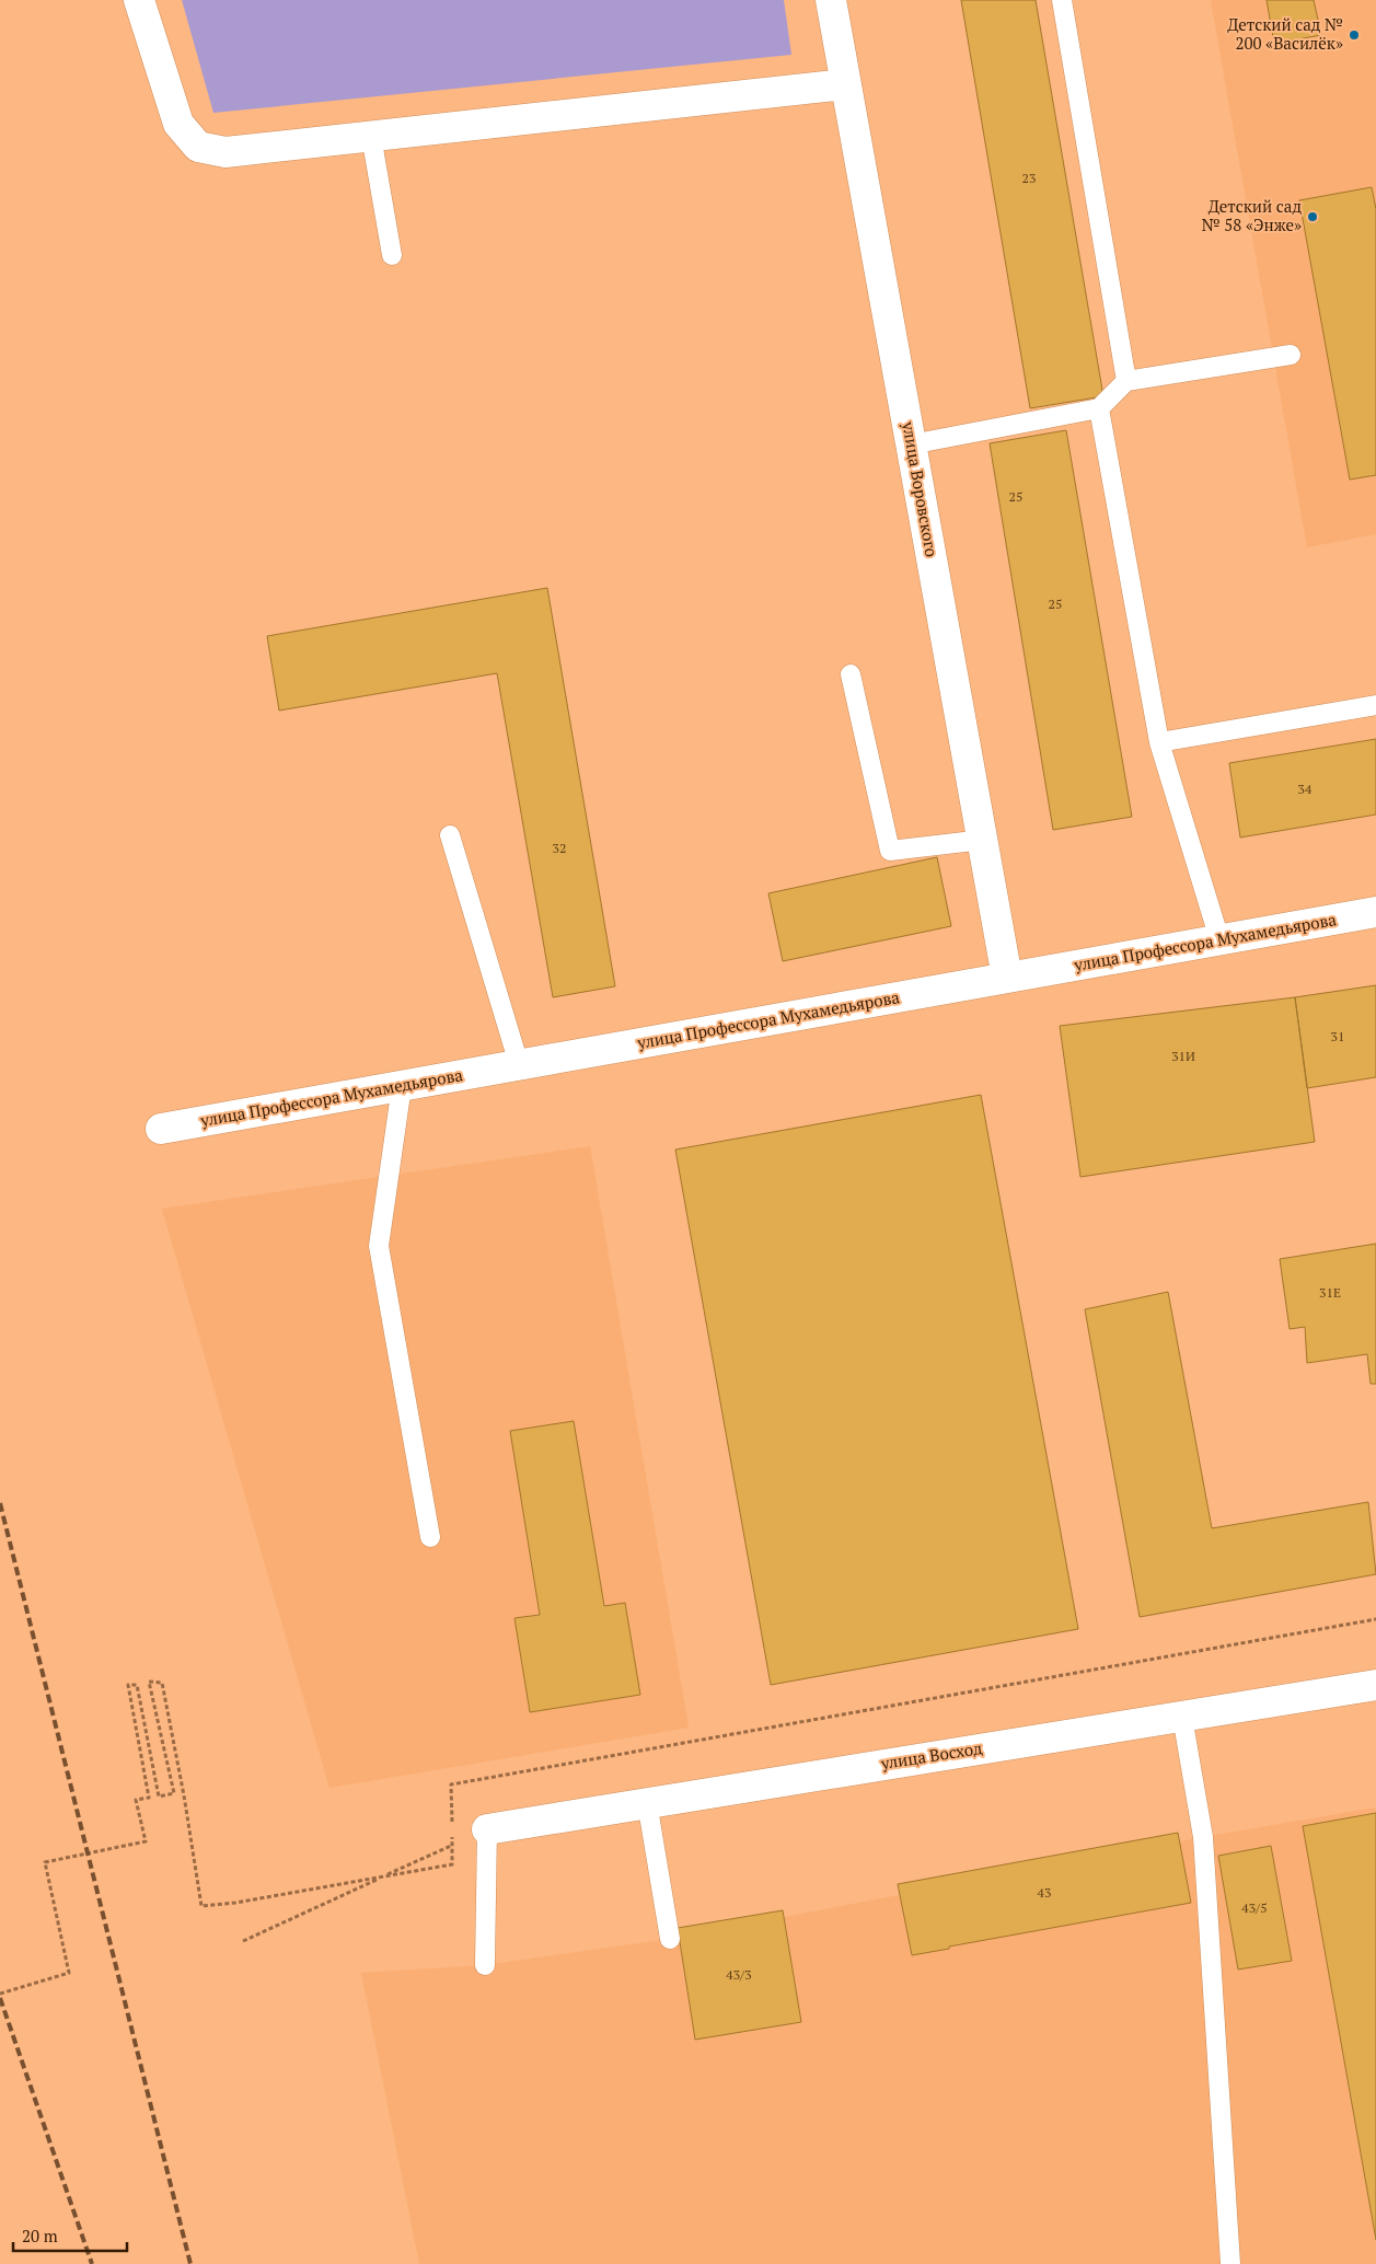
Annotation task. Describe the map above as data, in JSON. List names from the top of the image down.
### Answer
{
  "streets": {
    "street": ["улица Воровского", "улица Профессора Мухамедьярова", "улица Восход"]
  },
  "crossings": [
    ["улица Воровского", "улица Профессора Мухамедьярова"]
  ],
  "places": ["Детский сад № 200 «Василёк»", "Детский сад № 58 «Энже»"],
  "house_numbers": [
    "23",
    "25",
    "25",
    "34",
    "32",
    "31",
    "31И",
    "31Е",
    "43",
    "43/5",
    "43/3"
  ],
  "scale_bar": "20 m"
}
